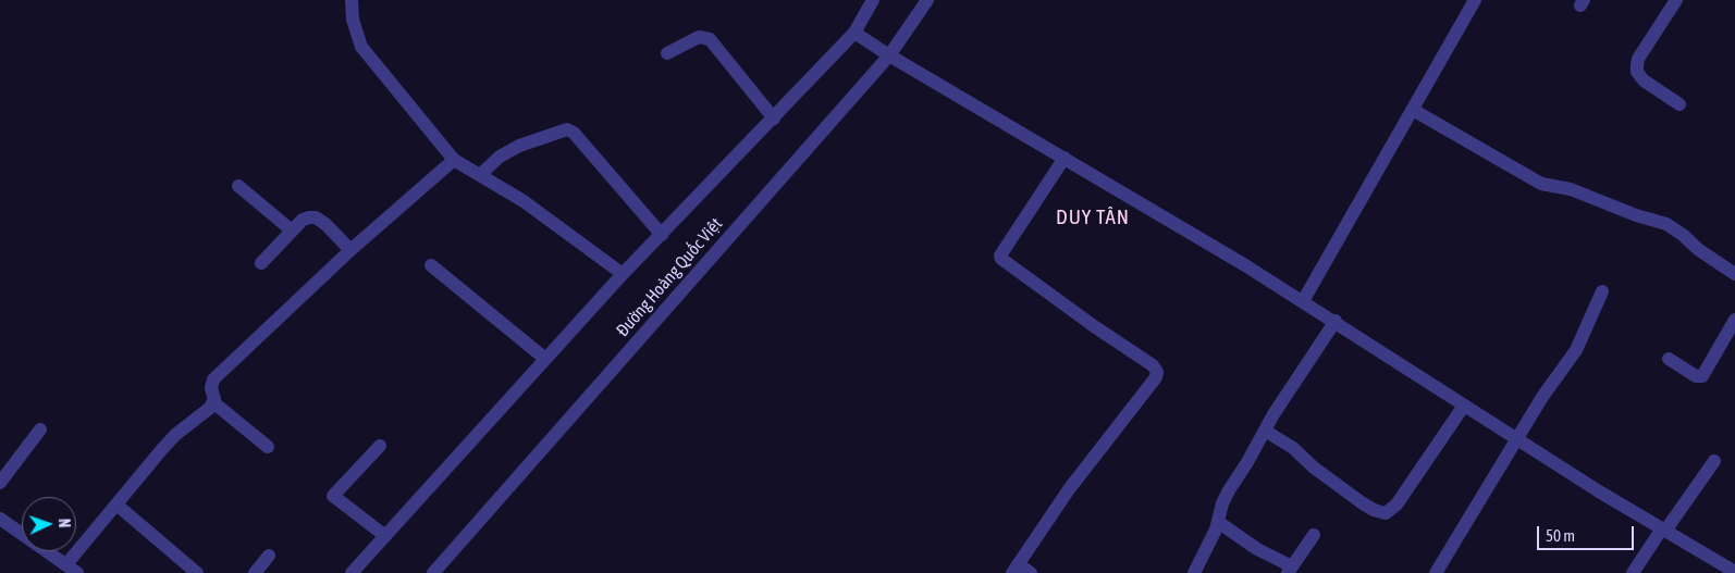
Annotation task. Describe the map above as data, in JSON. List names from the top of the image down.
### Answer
{
  "streets": {
    "street": ["Đường Hoàng Quốc Việt"]
  },
  "districts": ["DUY TÂN"],
  "scale_bar": "50 m",
  "north": "right"
}
